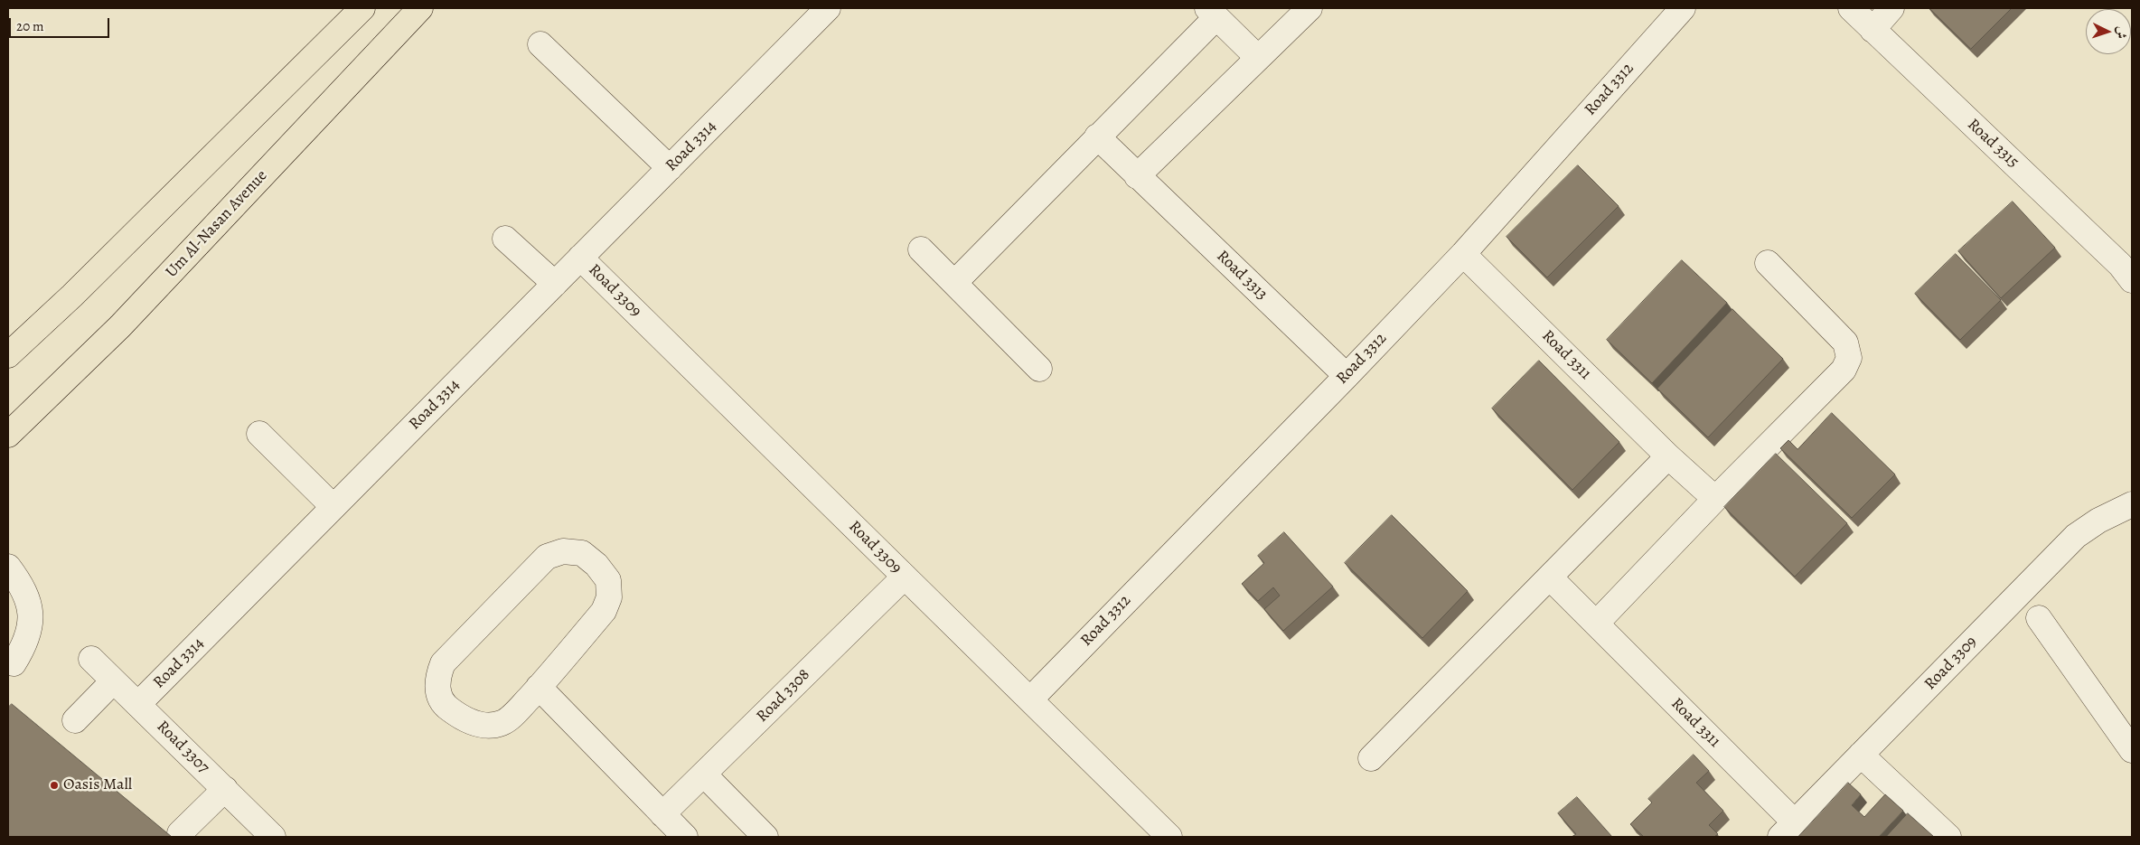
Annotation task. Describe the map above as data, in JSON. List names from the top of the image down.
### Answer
{
  "streets": {
    "main road": ["Um Al-Nasan Avenue"],
    "street": [
      "Road 3312",
      "Road 3315",
      "Road 3314",
      "Road 3313",
      "Road 3309",
      "Road 3311",
      "Road 3308",
      "Road 3307"
    ]
  },
  "crossings": [
    ["Road 3312", "Road 3313"],
    ["Road 3312", "Road 3309"],
    ["Road 3312", "Road 3311"],
    ["Road 3314", "Road 3309"],
    ["Road 3314", "Road 3307"],
    ["Road 3309", "Road 3311"],
    ["Road 3309", "Road 3308"]
  ],
  "places": ["Oasis Mall"],
  "scale_bar": "20 m",
  "north": "right"
}
